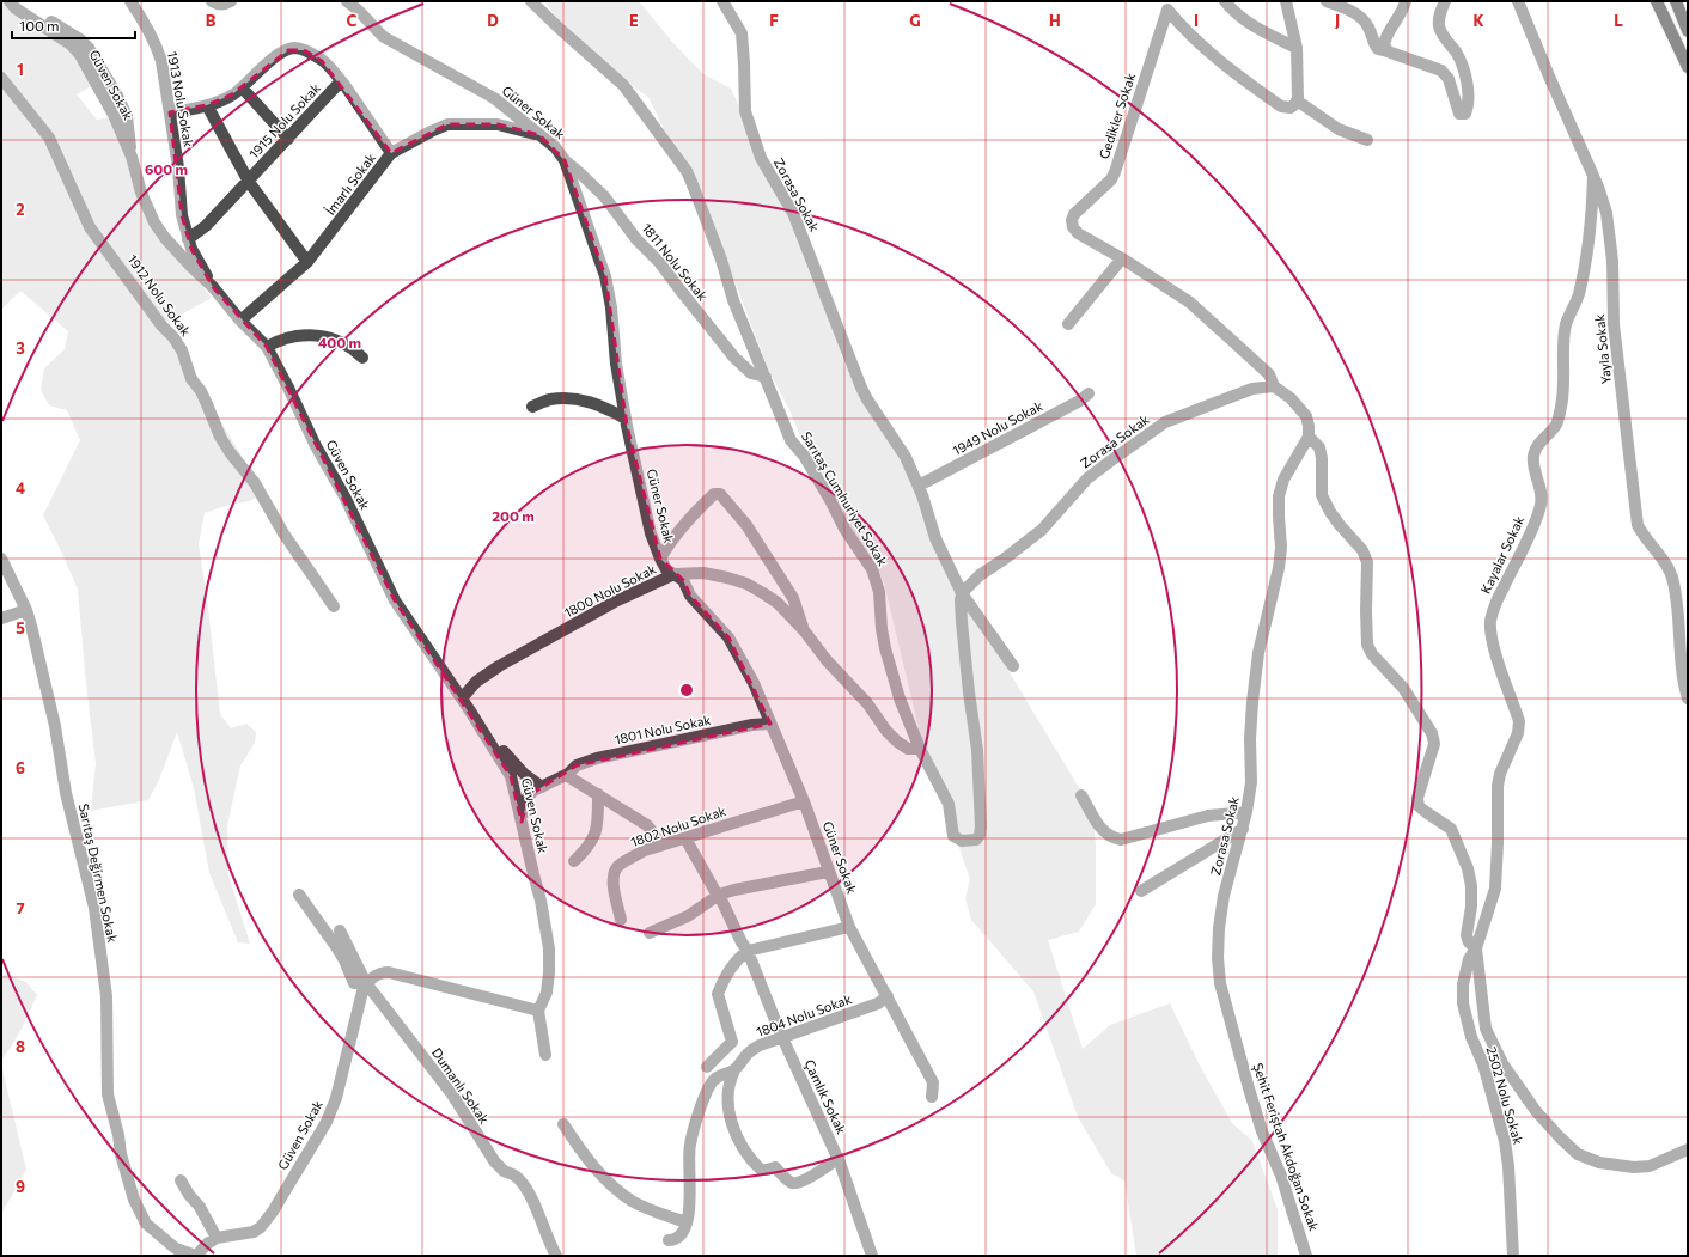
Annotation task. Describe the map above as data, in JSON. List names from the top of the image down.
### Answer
{
  "streets": {
    "street": [
      "Güven Sokak",
      "1913 Nolu Sokak",
      "Güner Sokak",
      "Gedikler Sokak",
      "1915 Nolu Sokak",
      "İmarlı Sokak",
      "Zorasa Sokak",
      "1811 Nolu Sokak",
      "1912 Nolu Sokak",
      "Yayla Sokak",
      "1949 Nolu Sokak",
      "Sarıtaş Cumhuriyet Sokak",
      "Kayalar Sokak",
      "1800 Nolu Sokak",
      "1801 Nolu Sokak",
      "1802 Nolu Sokak",
      "Sarıtaş Değirmen Sokak",
      "1804 Nolu Sokak",
      "Dumanlı Sokak",
      "2502 Nolu Sokak",
      "Çamlık Sokak",
      "Şehit Feriştah Akdoğan Sokak"
    ]
  },
  "crossings": [
    ["Güven Sokak", "1913 Nolu Sokak"],
    ["Güven Sokak", "İmarlı Sokak"],
    ["Güven Sokak", "1800 Nolu Sokak"],
    ["Güven Sokak", "1801 Nolu Sokak"],
    ["Güven Sokak", "Dumanlı Sokak"],
    ["1913 Nolu Sokak", "1915 Nolu Sokak"],
    ["Güner Sokak", "İmarlı Sokak"],
    ["Güner Sokak", "1811 Nolu Sokak"],
    ["Güner Sokak", "1800 Nolu Sokak"],
    ["Güner Sokak", "1801 Nolu Sokak"],
    ["Güner Sokak", "1802 Nolu Sokak"],
    ["Güner Sokak", "1804 Nolu Sokak"],
    ["Gedikler Sokak", "Zorasa Sokak"],
    ["Zorasa Sokak", "1949 Nolu Sokak"],
    ["Zorasa Sokak", "Sarıtaş Cumhuriyet Sokak"],
    ["Zorasa Sokak", "Şehit Feriştah Akdoğan Sokak"],
    ["1811 Nolu Sokak", "Sarıtaş Cumhuriyet Sokak"],
    ["Yayla Sokak", "Kayalar Sokak"],
    ["Sarıtaş Cumhuriyet Sokak", "1800 Nolu Sokak"],
    ["Kayalar Sokak", "2502 Nolu Sokak"],
    ["1802 Nolu Sokak", "Çamlık Sokak"],
    ["1804 Nolu Sokak", "Çamlık Sokak"]
  ],
  "scale_bar": "100 m",
  "grid": {
    "columns": [
      "B",
      "C",
      "D",
      "E",
      "F",
      "G",
      "H",
      "I",
      "J",
      "K",
      "L"
    ],
    "rows": [
      "1",
      "2",
      "3",
      "4",
      "5",
      "6",
      "7",
      "8",
      "9"
    ]
  },
  "rings": ["600 m", "400 m", "200 m"]
}
